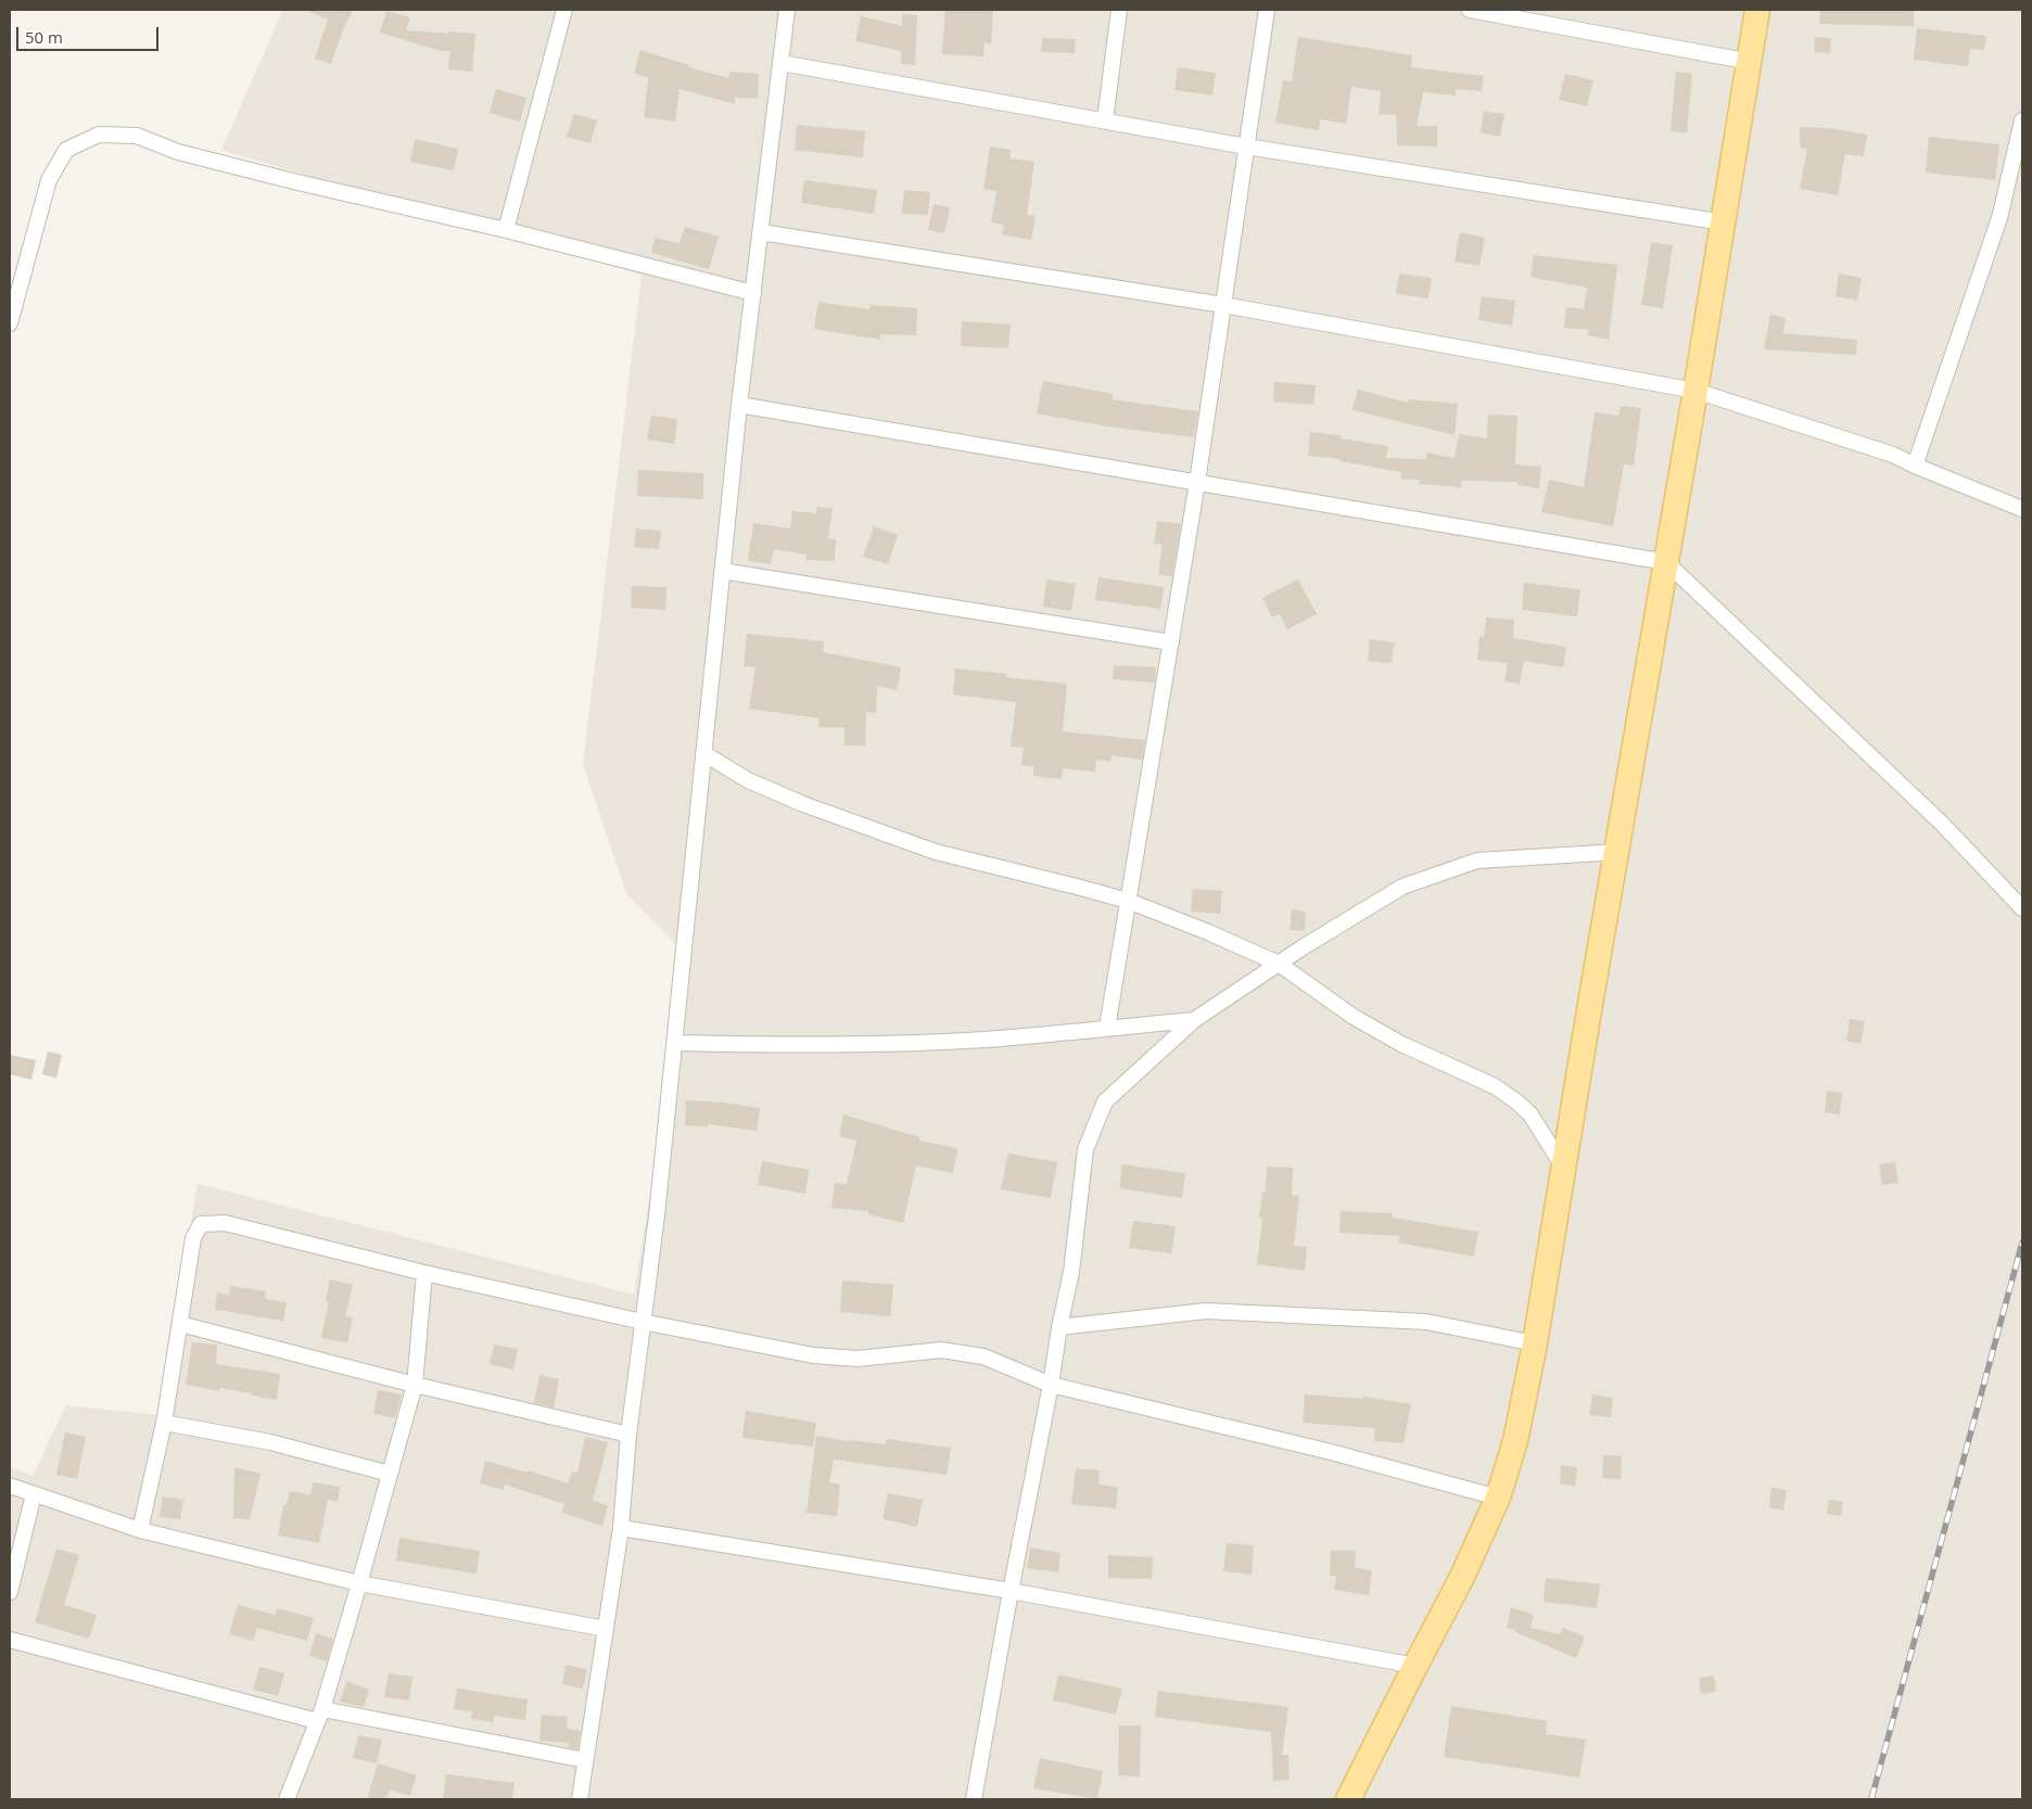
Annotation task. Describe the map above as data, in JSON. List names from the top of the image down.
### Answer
{
  "scale_bar": "50 m"
}
